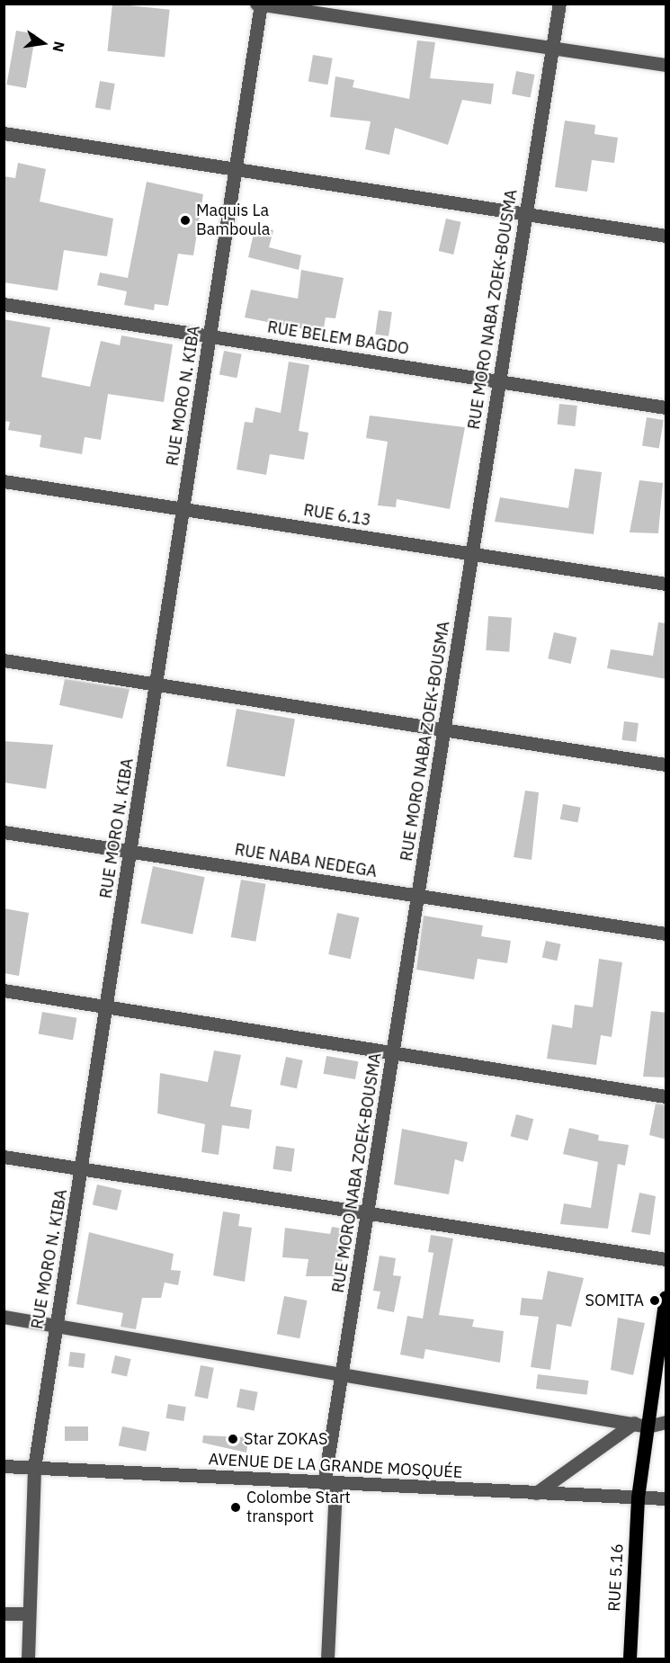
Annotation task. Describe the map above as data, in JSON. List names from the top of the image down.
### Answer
{
  "streets": {
    "main road": ["RUE 5.16"],
    "street": [
      "RUE MORO NABA ZOEK-BOUSMA",
      "RUE BELEM BAGDO",
      "RUE MORO N. KIBA",
      "RUE 6.13",
      "RUE NABA NEDEGA",
      "AVENUE DE LA GRANDE MOSQUÉE"
    ]
  },
  "crossings": [
    ["RUE MORO NABA ZOEK-BOUSMA", "RUE BELEM BAGDO"],
    ["RUE MORO NABA ZOEK-BOUSMA", "RUE 6.13"],
    ["RUE MORO NABA ZOEK-BOUSMA", "RUE NABA NEDEGA"],
    ["RUE MORO NABA ZOEK-BOUSMA", "AVENUE DE LA GRANDE MOSQUÉE"],
    ["RUE BELEM BAGDO", "RUE MORO N. KIBA"],
    ["RUE MORO N. KIBA", "RUE 6.13"],
    ["RUE MORO N. KIBA", "RUE NABA NEDEGA"],
    ["RUE MORO N. KIBA", "AVENUE DE LA GRANDE MOSQUÉE"],
    ["AVENUE DE LA GRANDE MOSQUÉE", "RUE 5.16"]
  ],
  "places": [
    "Maquis La Bamboula",
    "SOMITA",
    "Star ZOKAS",
    "Colombe Start transport"
  ],
  "north": "right"
}
